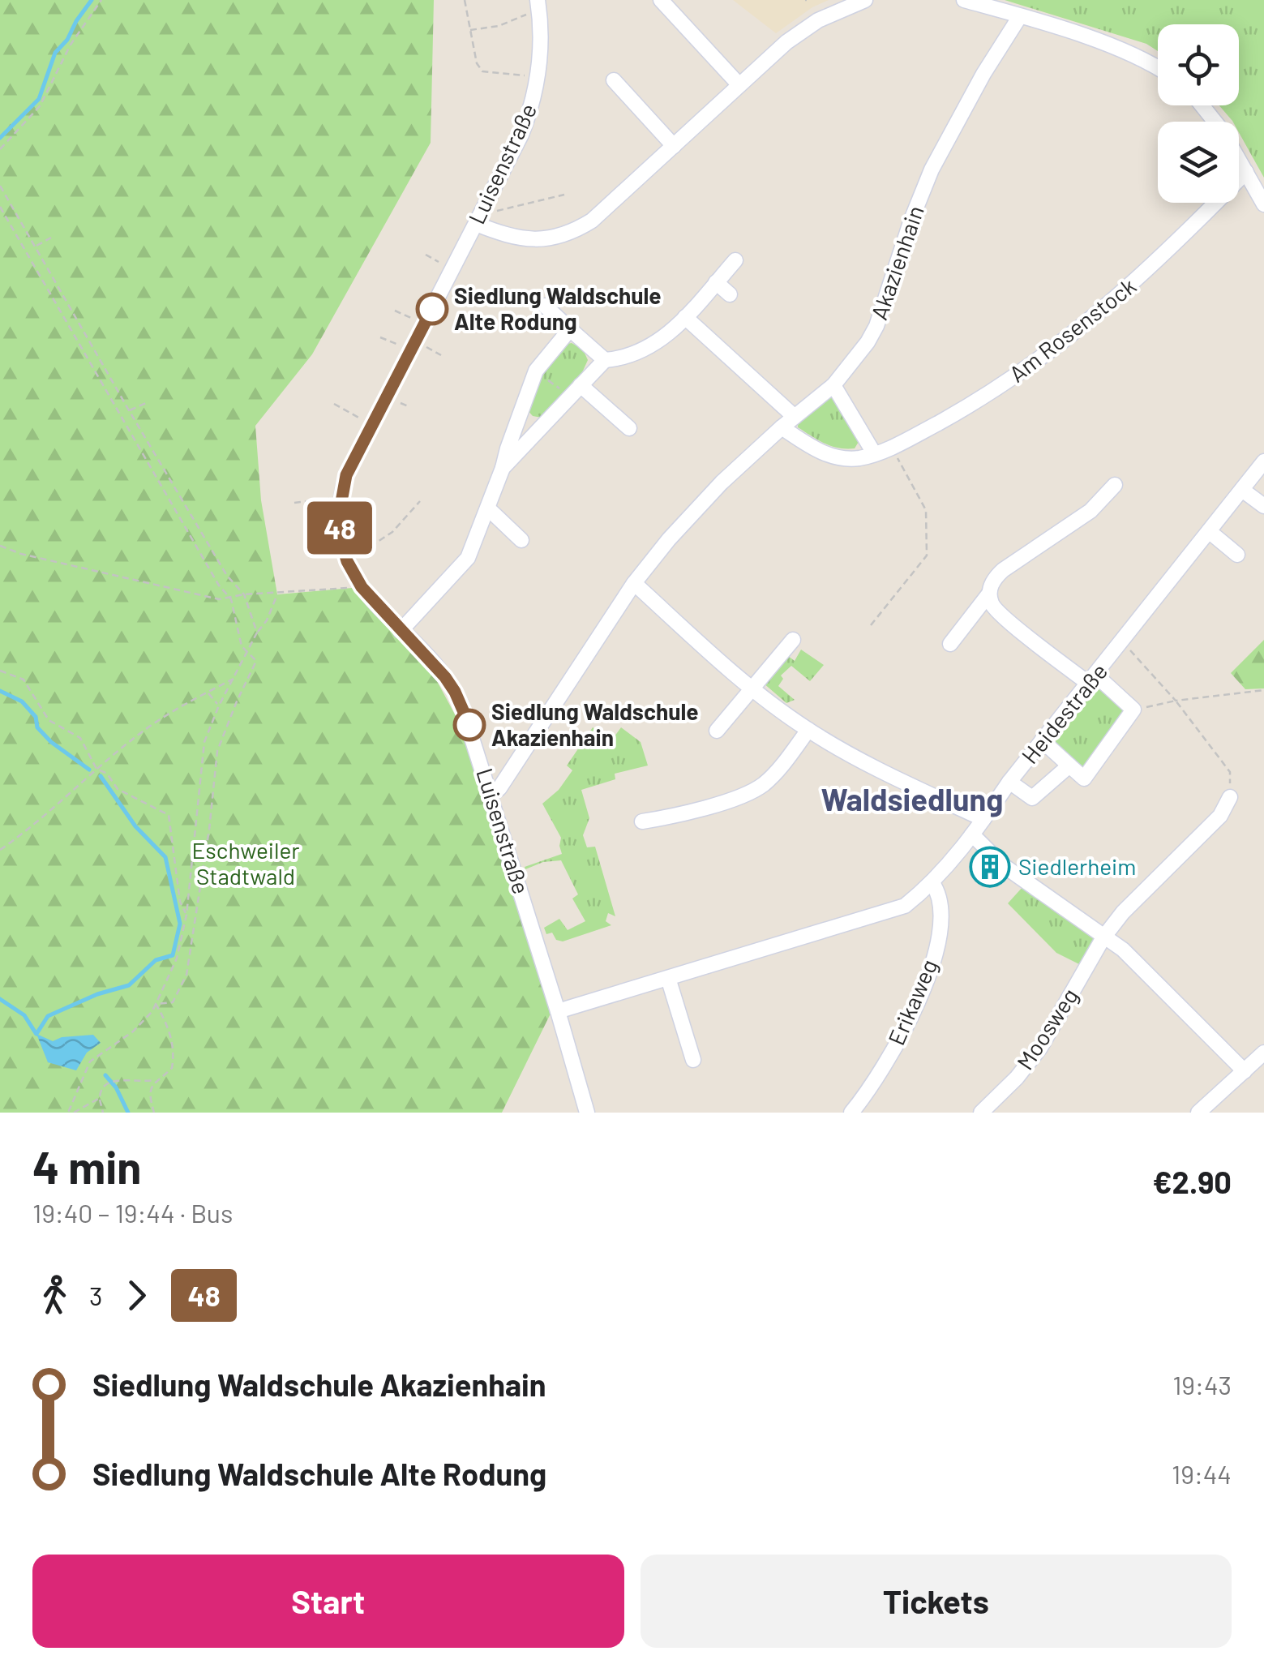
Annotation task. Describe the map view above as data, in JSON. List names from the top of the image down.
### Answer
{
  "streets": {
    "street": [
      "Luisenstraße",
      "Akazienhain",
      "Am Rosenstock",
      "Heidestraße",
      "Erikaweg",
      "Moosweg"
    ]
  },
  "crossings": [
    ["Luisenstraße", "Akazienhain"],
    ["Luisenstraße", "Heidestraße"],
    ["Akazienhain", "Am Rosenstock"],
    ["Heidestraße", "Erikaweg"]
  ],
  "districts": ["Waldsiedlung"],
  "parks": ["Eschweiler Stadtwald"],
  "places": {
    "other": ["Siedlung Waldschule Alte Rodung", "Siedlung Waldschule Akazienhain"],
    "building": ["Siedlerheim"]
  },
  "lines": ["bus line 48"],
  "page": {
    "on_map": "48",
    "heading": ["4 min", "19:40 – 19:44 · Bus", "€2.90"],
    "legs": ["3", "48"],
    "list": [
      {
        "name": "Siedlung Waldschule Akazienhain",
        "value": "19:43"
      },
      {
        "name": "Siedlung Waldschule Alte Rodung",
        "value": "19:44"
      }
    ],
    "buttons": ["Start", "Tickets"]
  }
}
